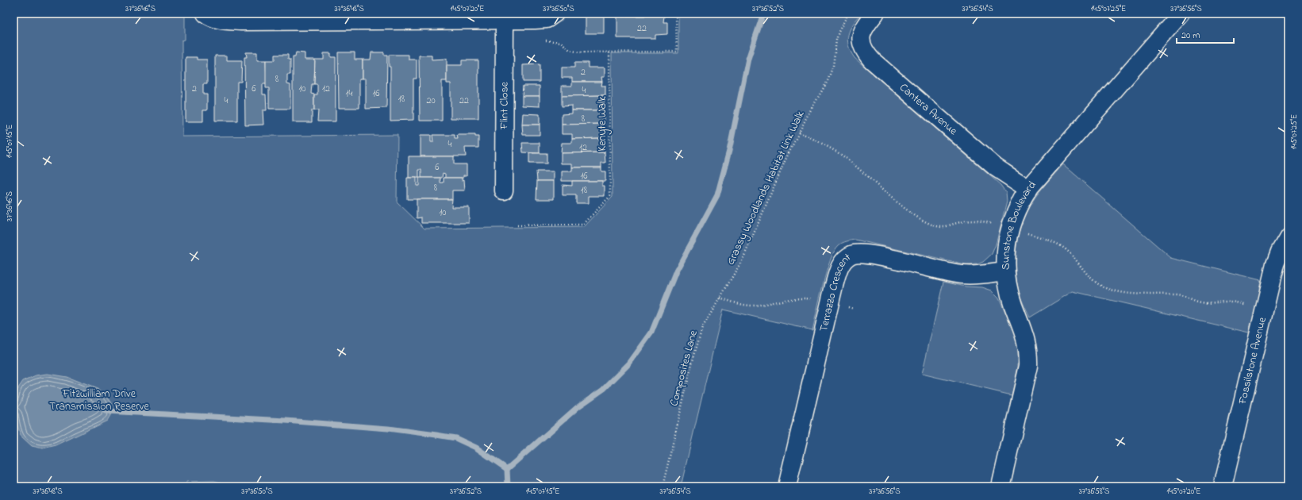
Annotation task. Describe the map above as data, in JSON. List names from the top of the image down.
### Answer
{
  "streets": {
    "street": [
      "Flint Close",
      "Cantera Avenue",
      "Sunstone Boulevard",
      "Terrazzo Crescent",
      "Fossilstone Avenue"
    ],
    "path": ["Kenyte Walk", "Grassy Woodlands Habitat Link Walk", "Composites Lane"]
  },
  "crossings": [
    ["Cantera Avenue", "Sunstone Boulevard"],
    ["Grassy Woodlands Habitat Link Walk", "Composites Lane"],
    ["Sunstone Boulevard", "Terrazzo Crescent"]
  ],
  "parks": ["Fitzwilliam Drive Transmission Reserve"],
  "house_numbers": [
    "22",
    "2",
    "8",
    "2",
    "6",
    "10",
    "12",
    "4",
    "14",
    "16",
    "18",
    "4",
    "20",
    "22",
    "8",
    "4",
    "12",
    "6",
    "16",
    "8",
    "18",
    "10"
  ],
  "scale_bar": "20 m",
  "coordinates": [
    "37°36'46\"S",
    "37°36'48\"S",
    "145°07'20\"E",
    "37°36'50\"S",
    "37°36'52\"S",
    "37°36'54\"S",
    "145°07'25\"E",
    "37°36'56\"S",
    "145°07'15\"E",
    "37°36'58\"S"
  ]
}
